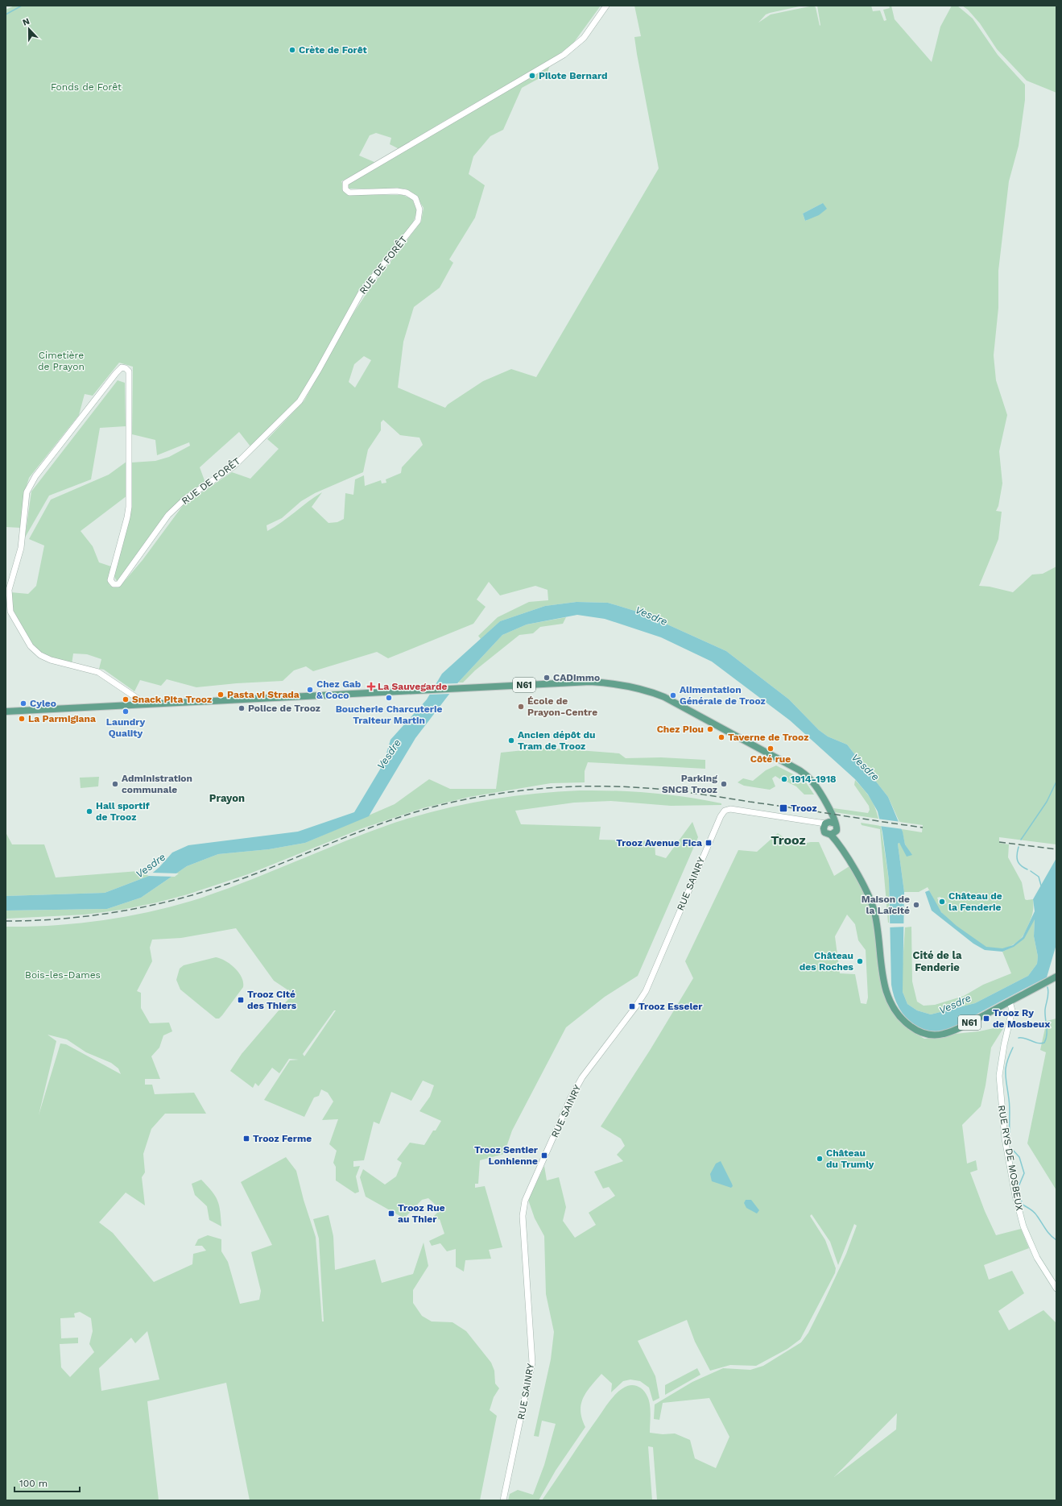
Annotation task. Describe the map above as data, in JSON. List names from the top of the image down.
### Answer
{
  "streets": {
    "main road": ["N61"],
    "street": ["RUE DE FORÊT", "RUE SAINRY", "RUE RYS DE MOSBEUX"]
  },
  "crossings": [
    ["RUE DE FORÊT", "N61"],
    ["N61", "RUE SAINRY"],
    ["N61", "RUE RYS DE MOSBEUX"]
  ],
  "districts": ["Prayon", "Trooz", "Cité de la Fenderie"],
  "water": ["Vesdre"],
  "parks": ["Fonds de Forêt", "Cimetière de Prayon", "Bois-les-Dames"],
  "places": {
    "other": [
      "Crète de Forêt",
      "Pilote Bernard",
      "CADimmo",
      "Chez Gab & Coco",
      "Pasta vi Strada",
      "Alimentation Générale de Trooz",
      "Boucherie Charcuterie Traiteur Martin",
      "Snack Pita Trooz",
      "Cyleo",
      "École de Prayon-Centre",
      "Police de Trooz",
      "Laundry Quality",
      "La Parmigiana",
      "Chez Piou",
      "Taverne de Trooz",
      "Ancien dépôt du Tram de Trooz",
      "Côté rue",
      "1914-1918",
      "Administration communale",
      "Parking SNCB Trooz",
      "Hall sportif de Trooz",
      "Château de la Fenderie",
      "Maison de la Laïcité",
      "Château des Roches",
      "Château du Trumly"
    ],
    "health": ["La Sauvegarde"],
    "transit": [
      "Trooz",
      "Trooz Avenue Fica",
      "Trooz Cité des Thiers",
      "Trooz Esseler",
      "Trooz Ry de Mosbeux",
      "Trooz Ferme",
      "Trooz Sentier Lonhienne",
      "Trooz Rue au Thier"
    ]
  },
  "scale_bar": "100 m",
  "north": "top"
}
